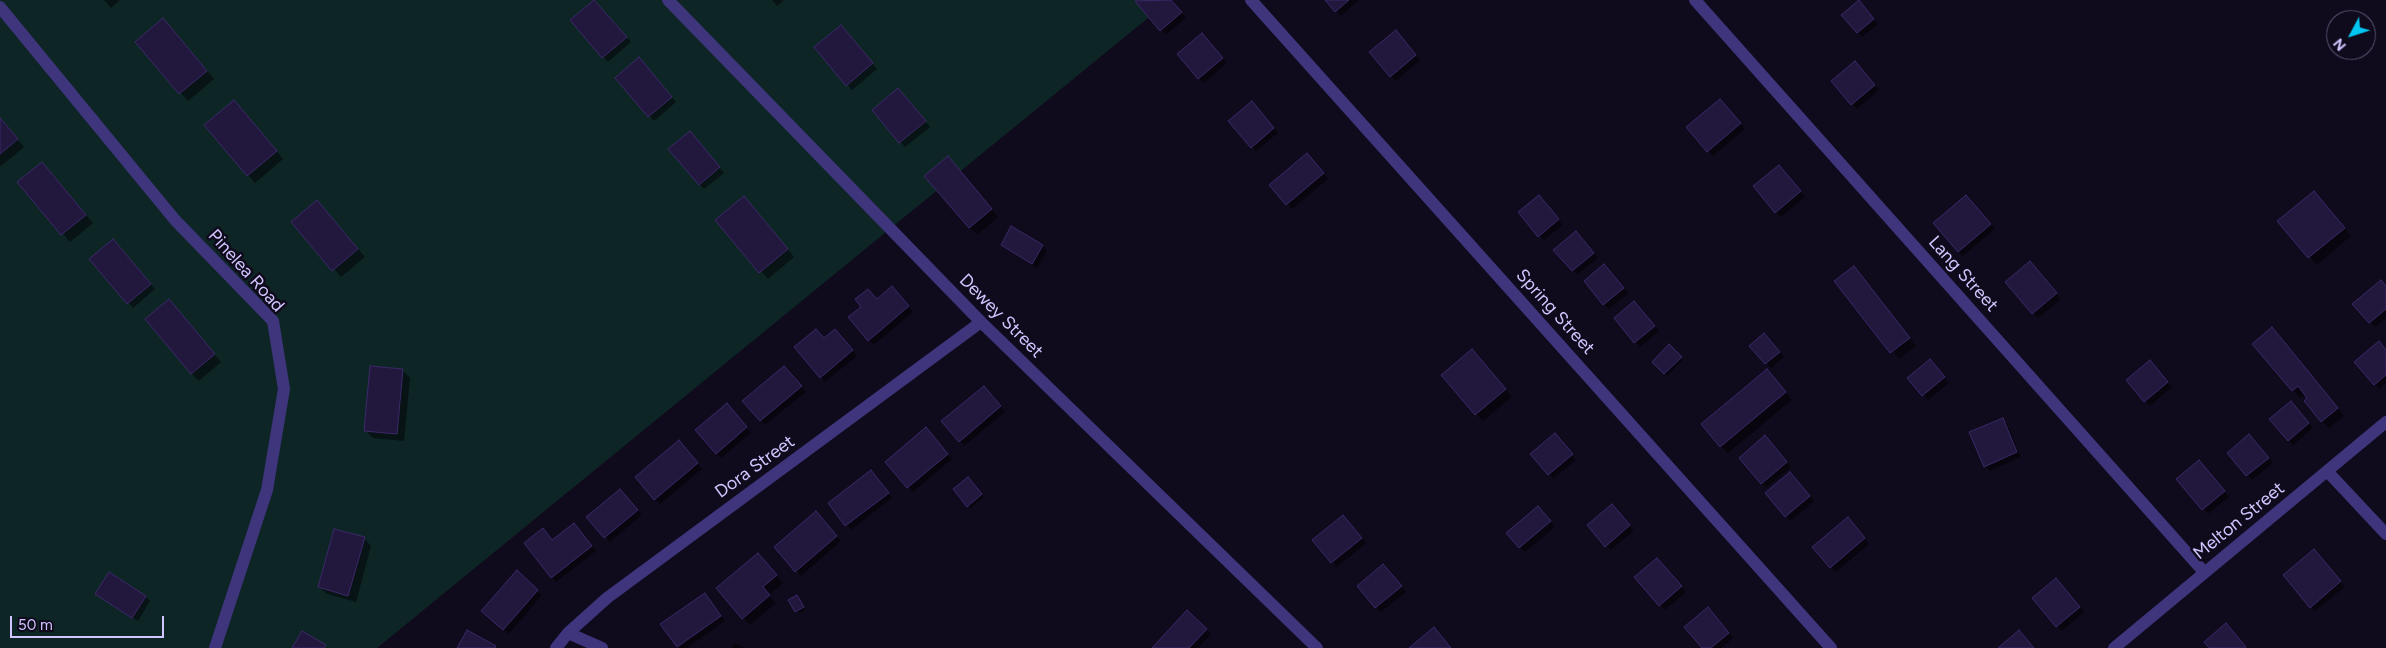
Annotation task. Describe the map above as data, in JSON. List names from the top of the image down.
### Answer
{
  "streets": {
    "street": [
      "Pinelea Road",
      "Lang Street",
      "Spring Street",
      "Dewey Street",
      "Dora Street",
      "Melton Street"
    ]
  },
  "crossings": [
    ["Lang Street", "Melton Street"],
    ["Dewey Street", "Dora Street"]
  ],
  "scale_bar": "50 m",
  "north": "bottom left"
}
